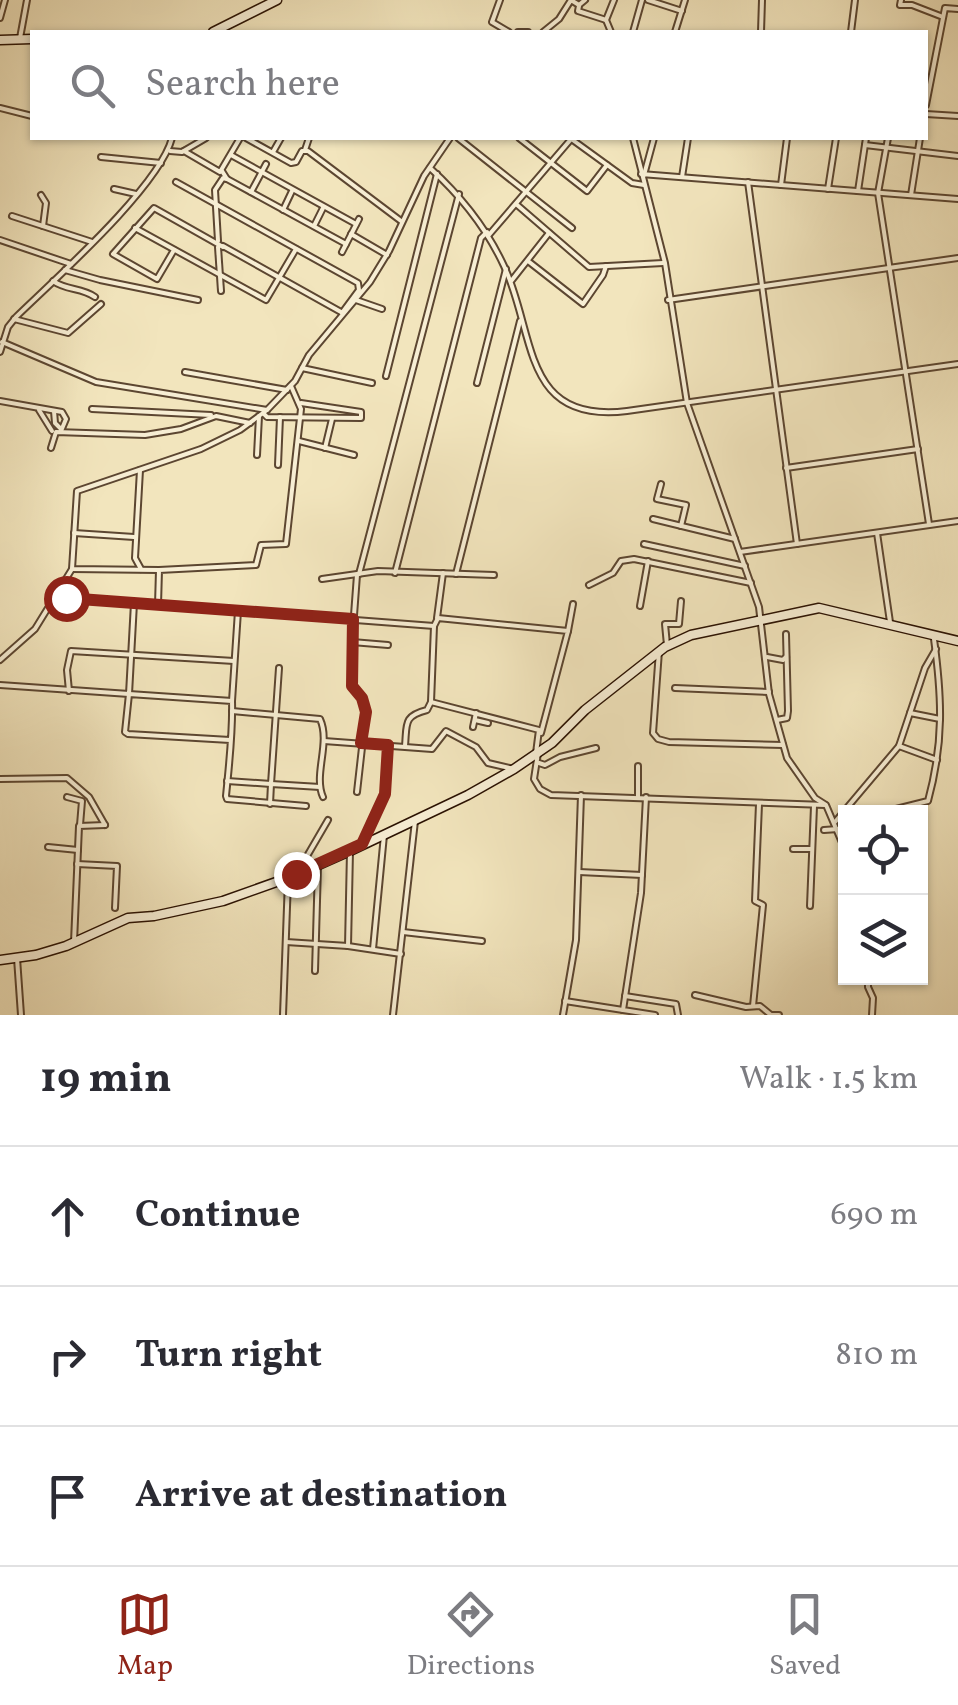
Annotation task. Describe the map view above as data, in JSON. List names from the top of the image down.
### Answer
{
  "page": {
    "search": "Search here",
    "heading": ["19 min", "Walk · 1.5 km"],
    "list": [
      ["Continue", "690 m"],
      ["Turn right", "810 m"],
      "Arrive at destination"
    ],
    "nav": ["Map", "Directions", "Saved"]
  }
}
